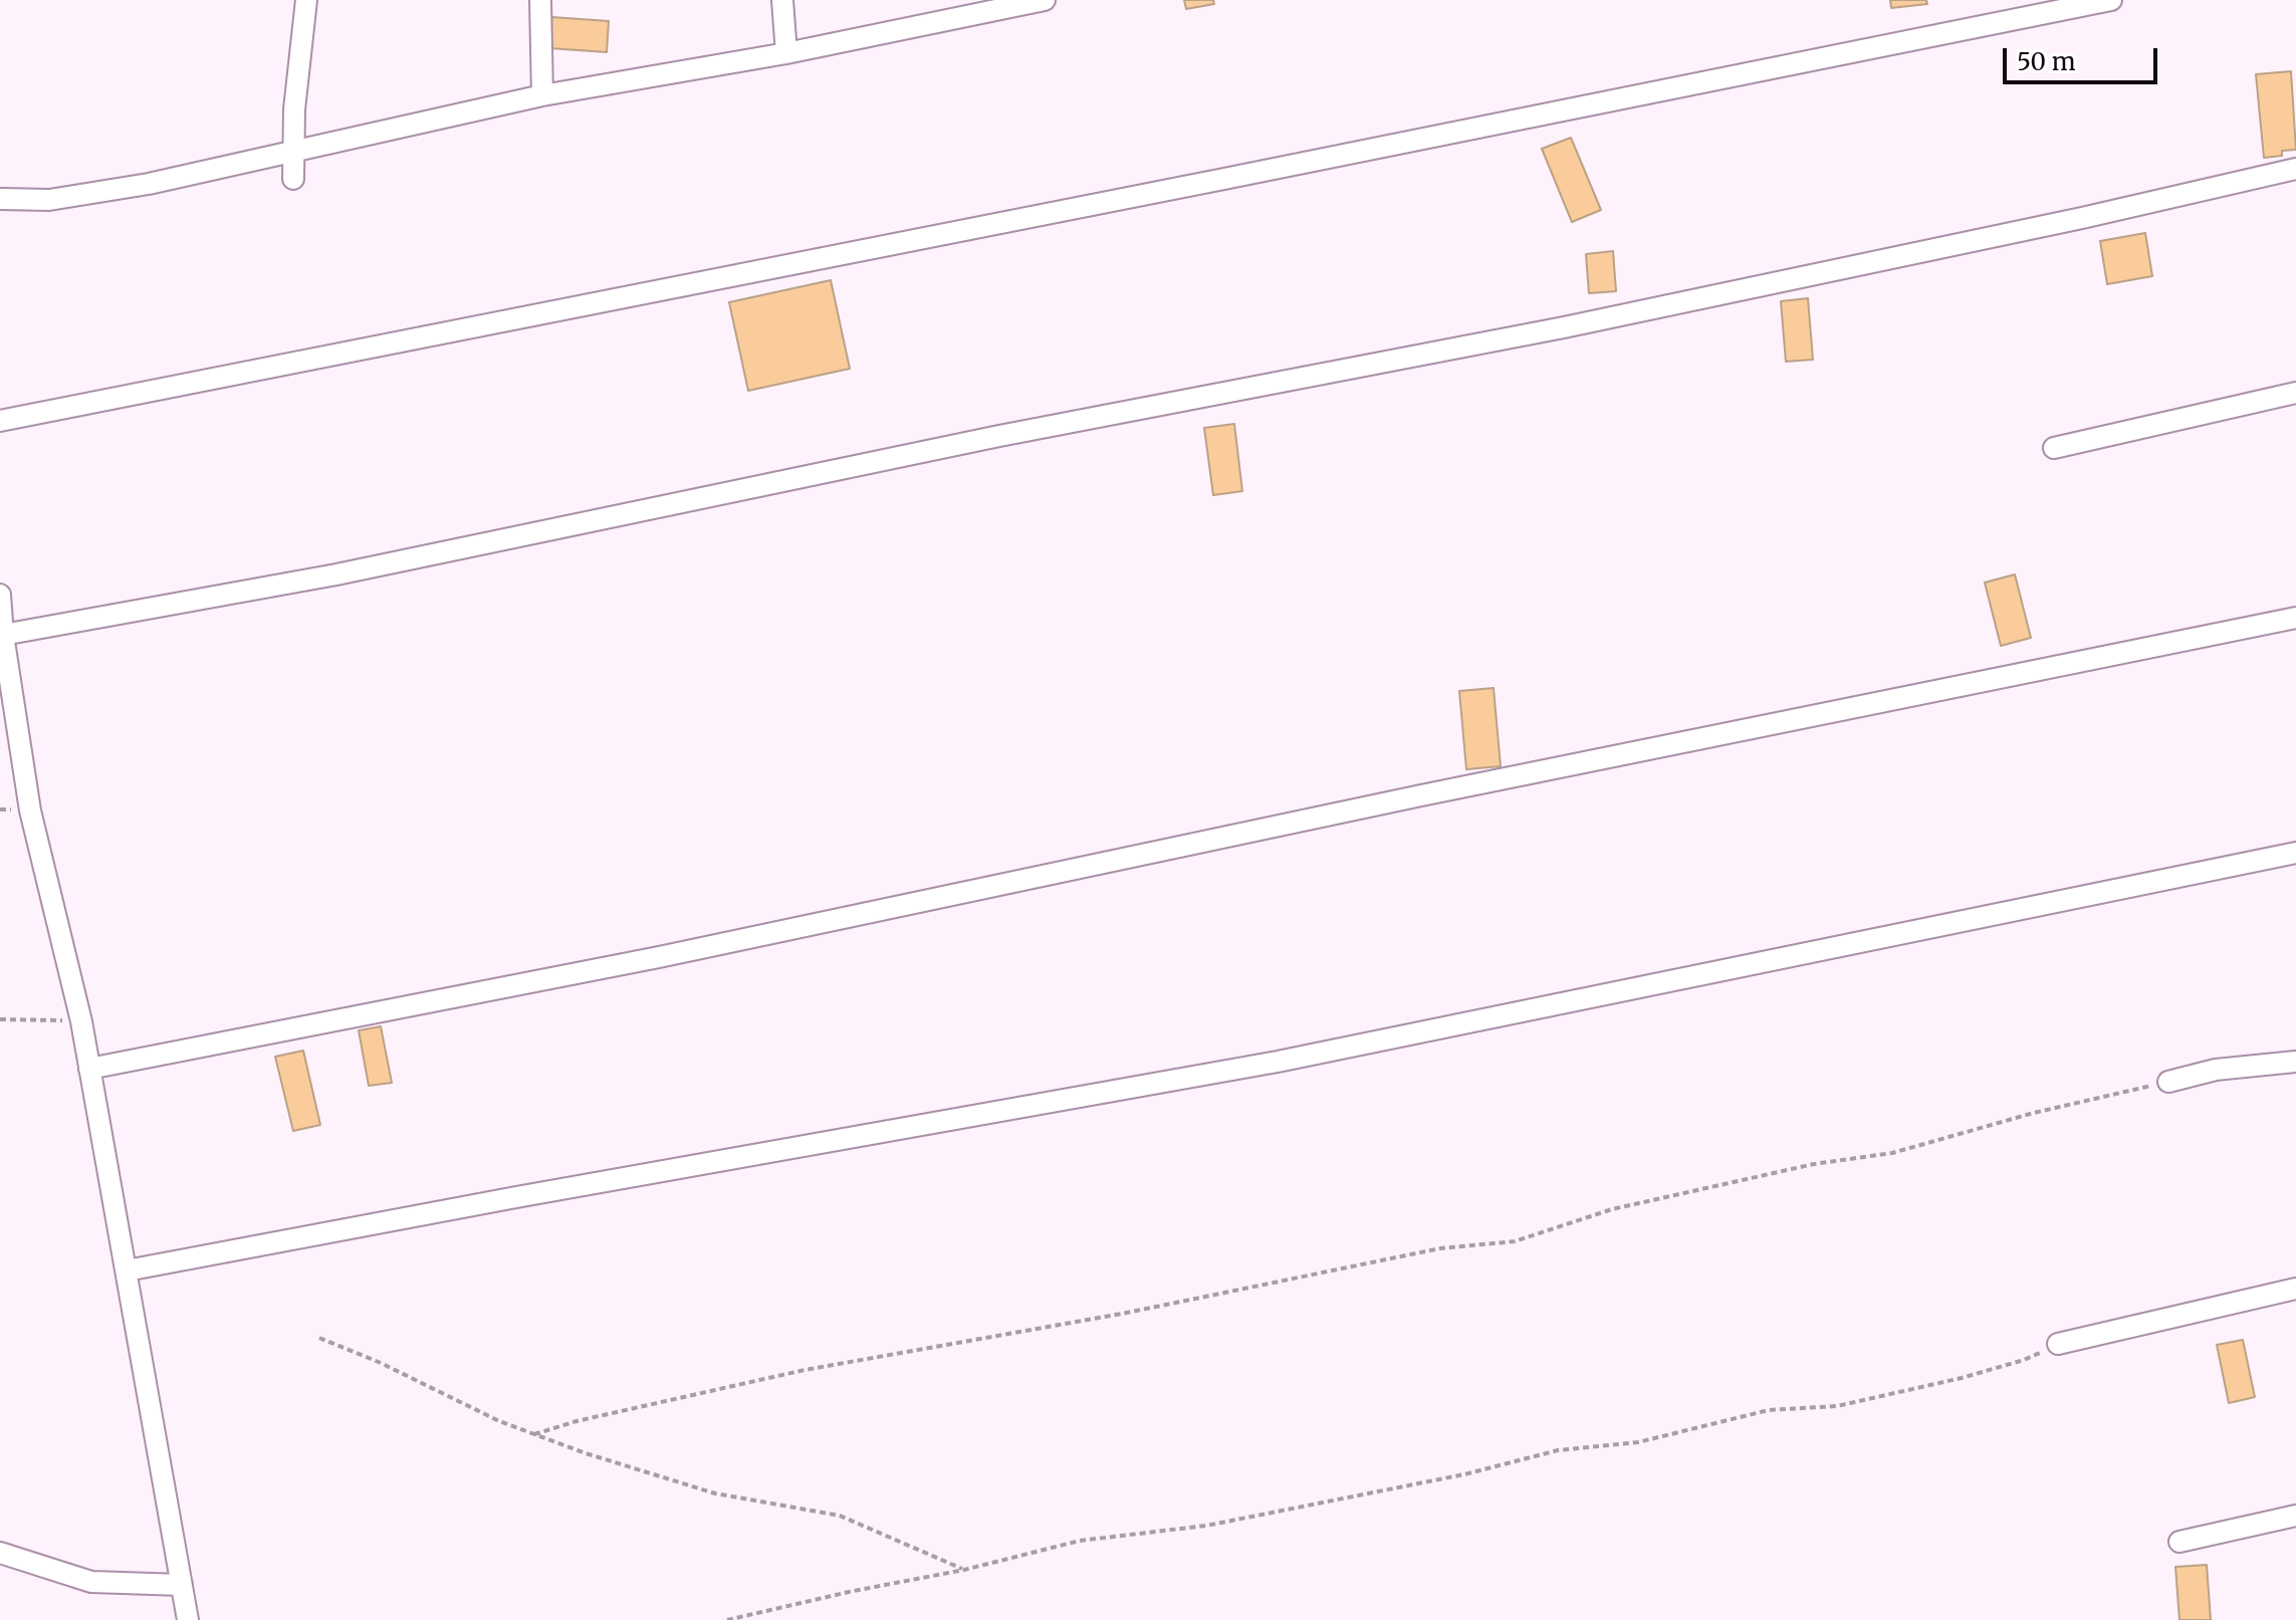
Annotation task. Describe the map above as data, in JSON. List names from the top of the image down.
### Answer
{
  "scale_bar": "50 m"
}
